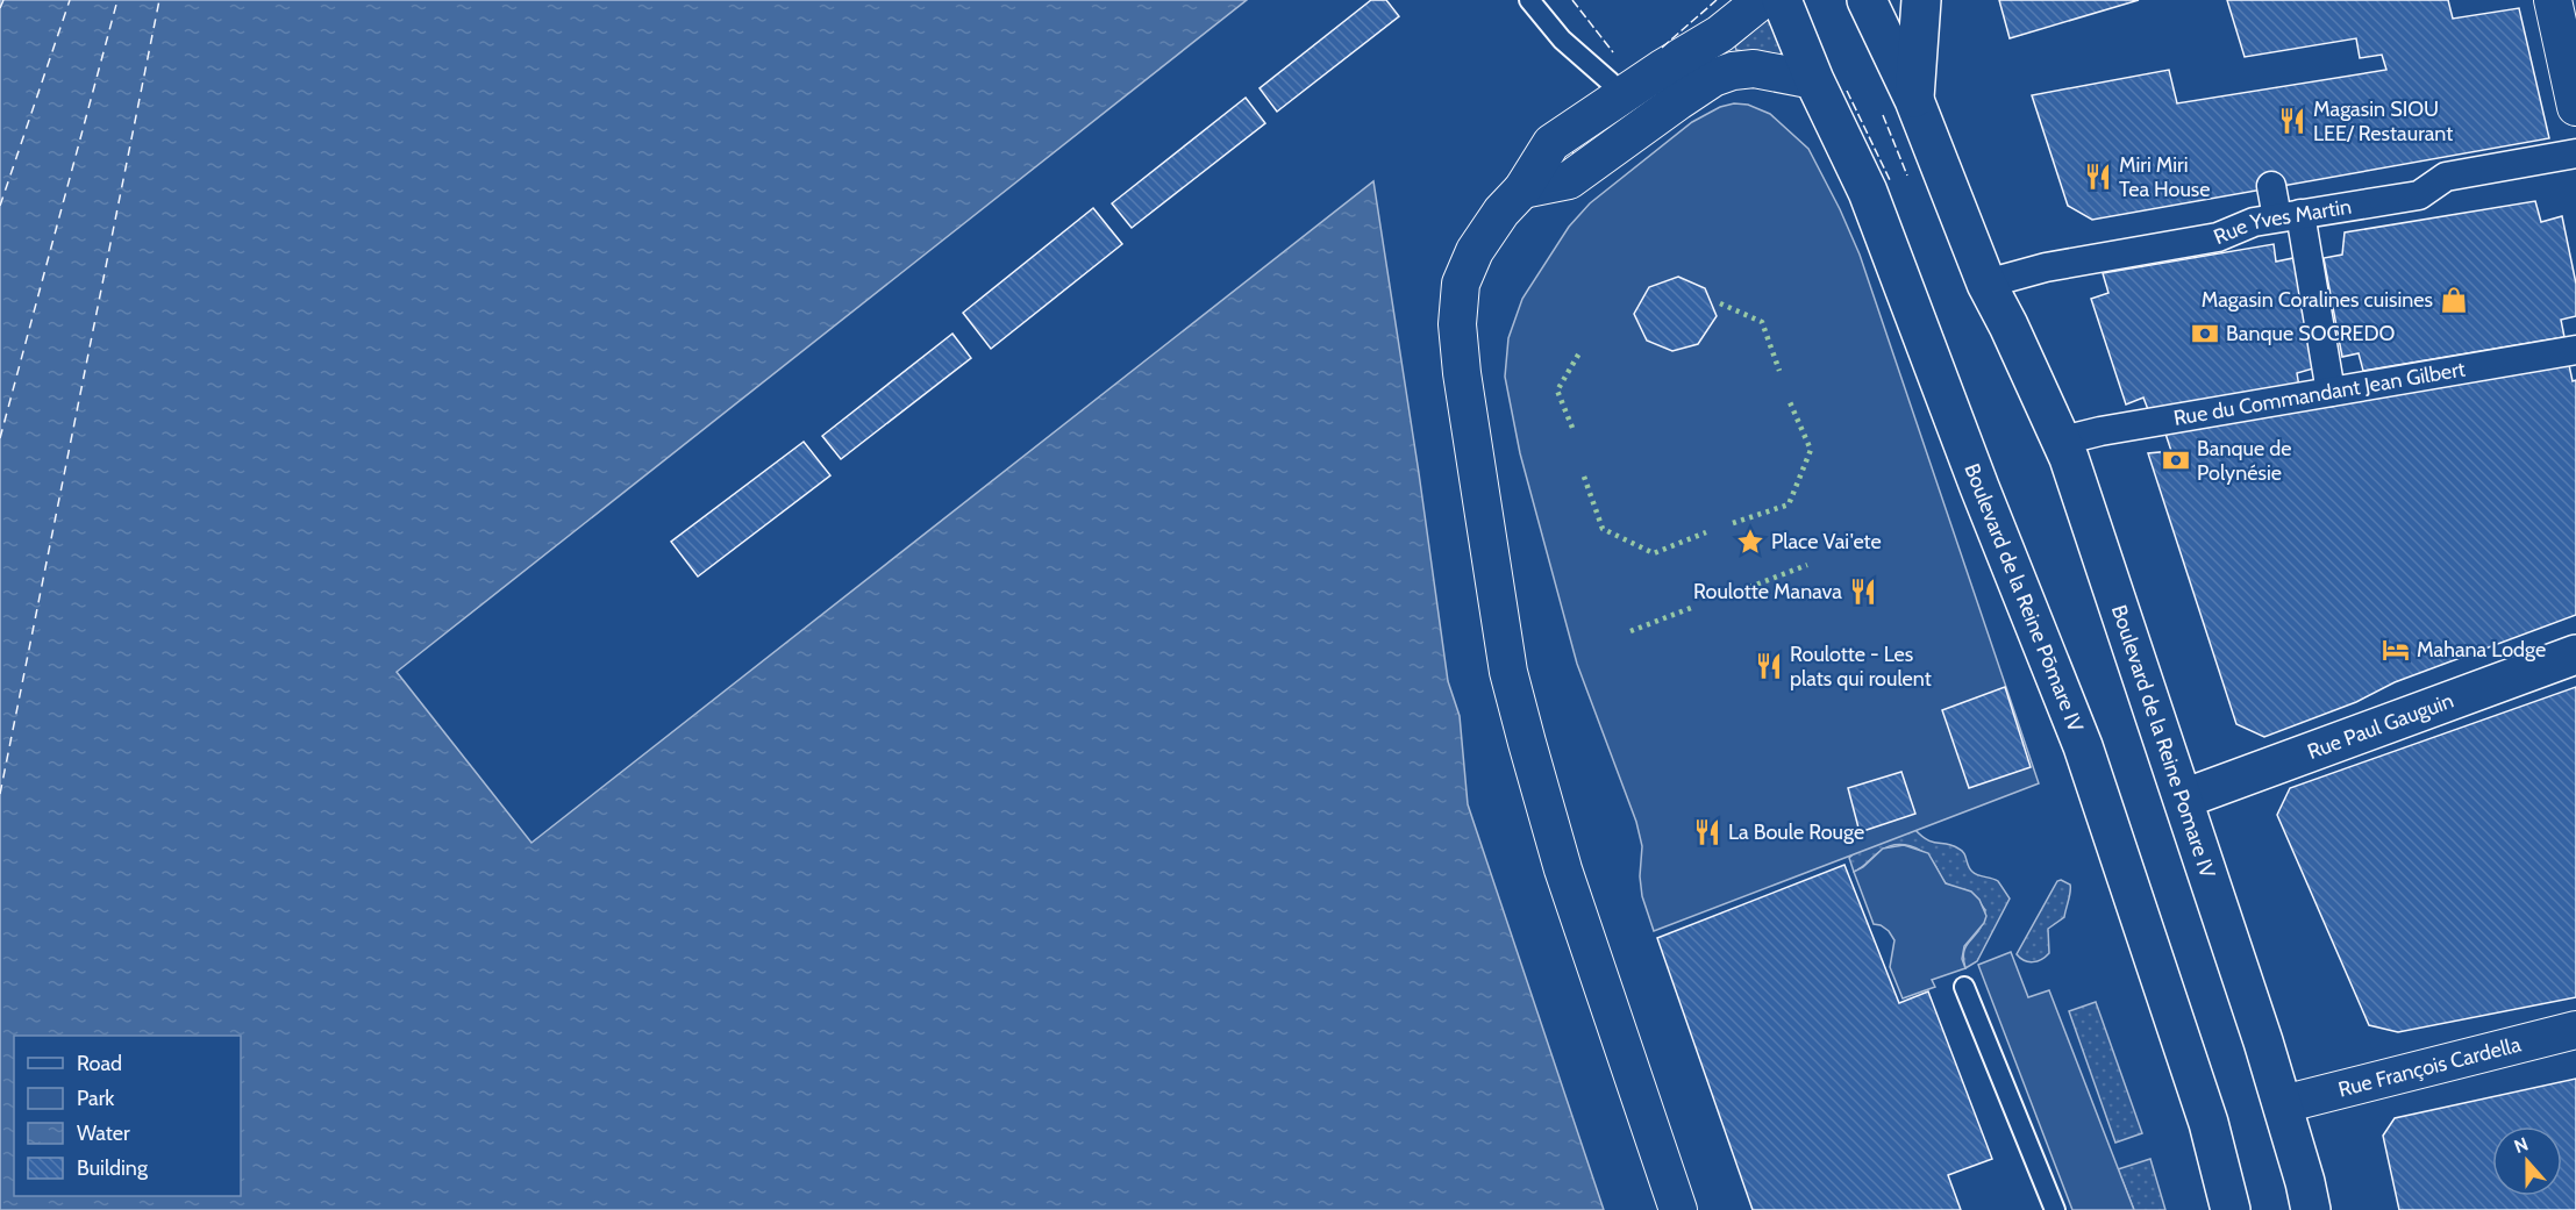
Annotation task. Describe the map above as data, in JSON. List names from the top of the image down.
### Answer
{
  "streets": {
    "main road": ["Boulevard de la Reine Pōmare IV", "Rue Paul Gauguin", "Boulevard de la Reine Pomare IV"],
    "street": ["Rue Yves Martin", "Rue du Commandant Jean Gilbert", "Rue François Cardella"]
  },
  "crossings": [
    ["Rue Yves Martin", "Boulevard de la Reine Pomare IV"],
    ["Rue du Commandant Jean Gilbert", "Boulevard de la Reine Pomare IV"],
    ["Rue Paul Gauguin", "Boulevard de la Reine Pomare IV"],
    ["Boulevard de la Reine Pomare IV", "Rue François Cardella"]
  ],
  "places": {
    "restaurant": [
      "Magasin SIOU LEE/ Restaurant",
      "Miri Miri Tea House",
      "Roulotte Manava",
      "Roulotte - Les plats qui roulent",
      "La Boule Rouge"
    ],
    "shop": ["Magasin Coralines cuisines"],
    "bank": ["Banque SOCREDO", "Banque de Polynésie"],
    "place": ["Place Vai'ete"],
    "hotel": ["Mahana Lodge"]
  },
  "legend": [
    "Road",
    "Park",
    "Water",
    "Building"
  ],
  "north": "top"
}
